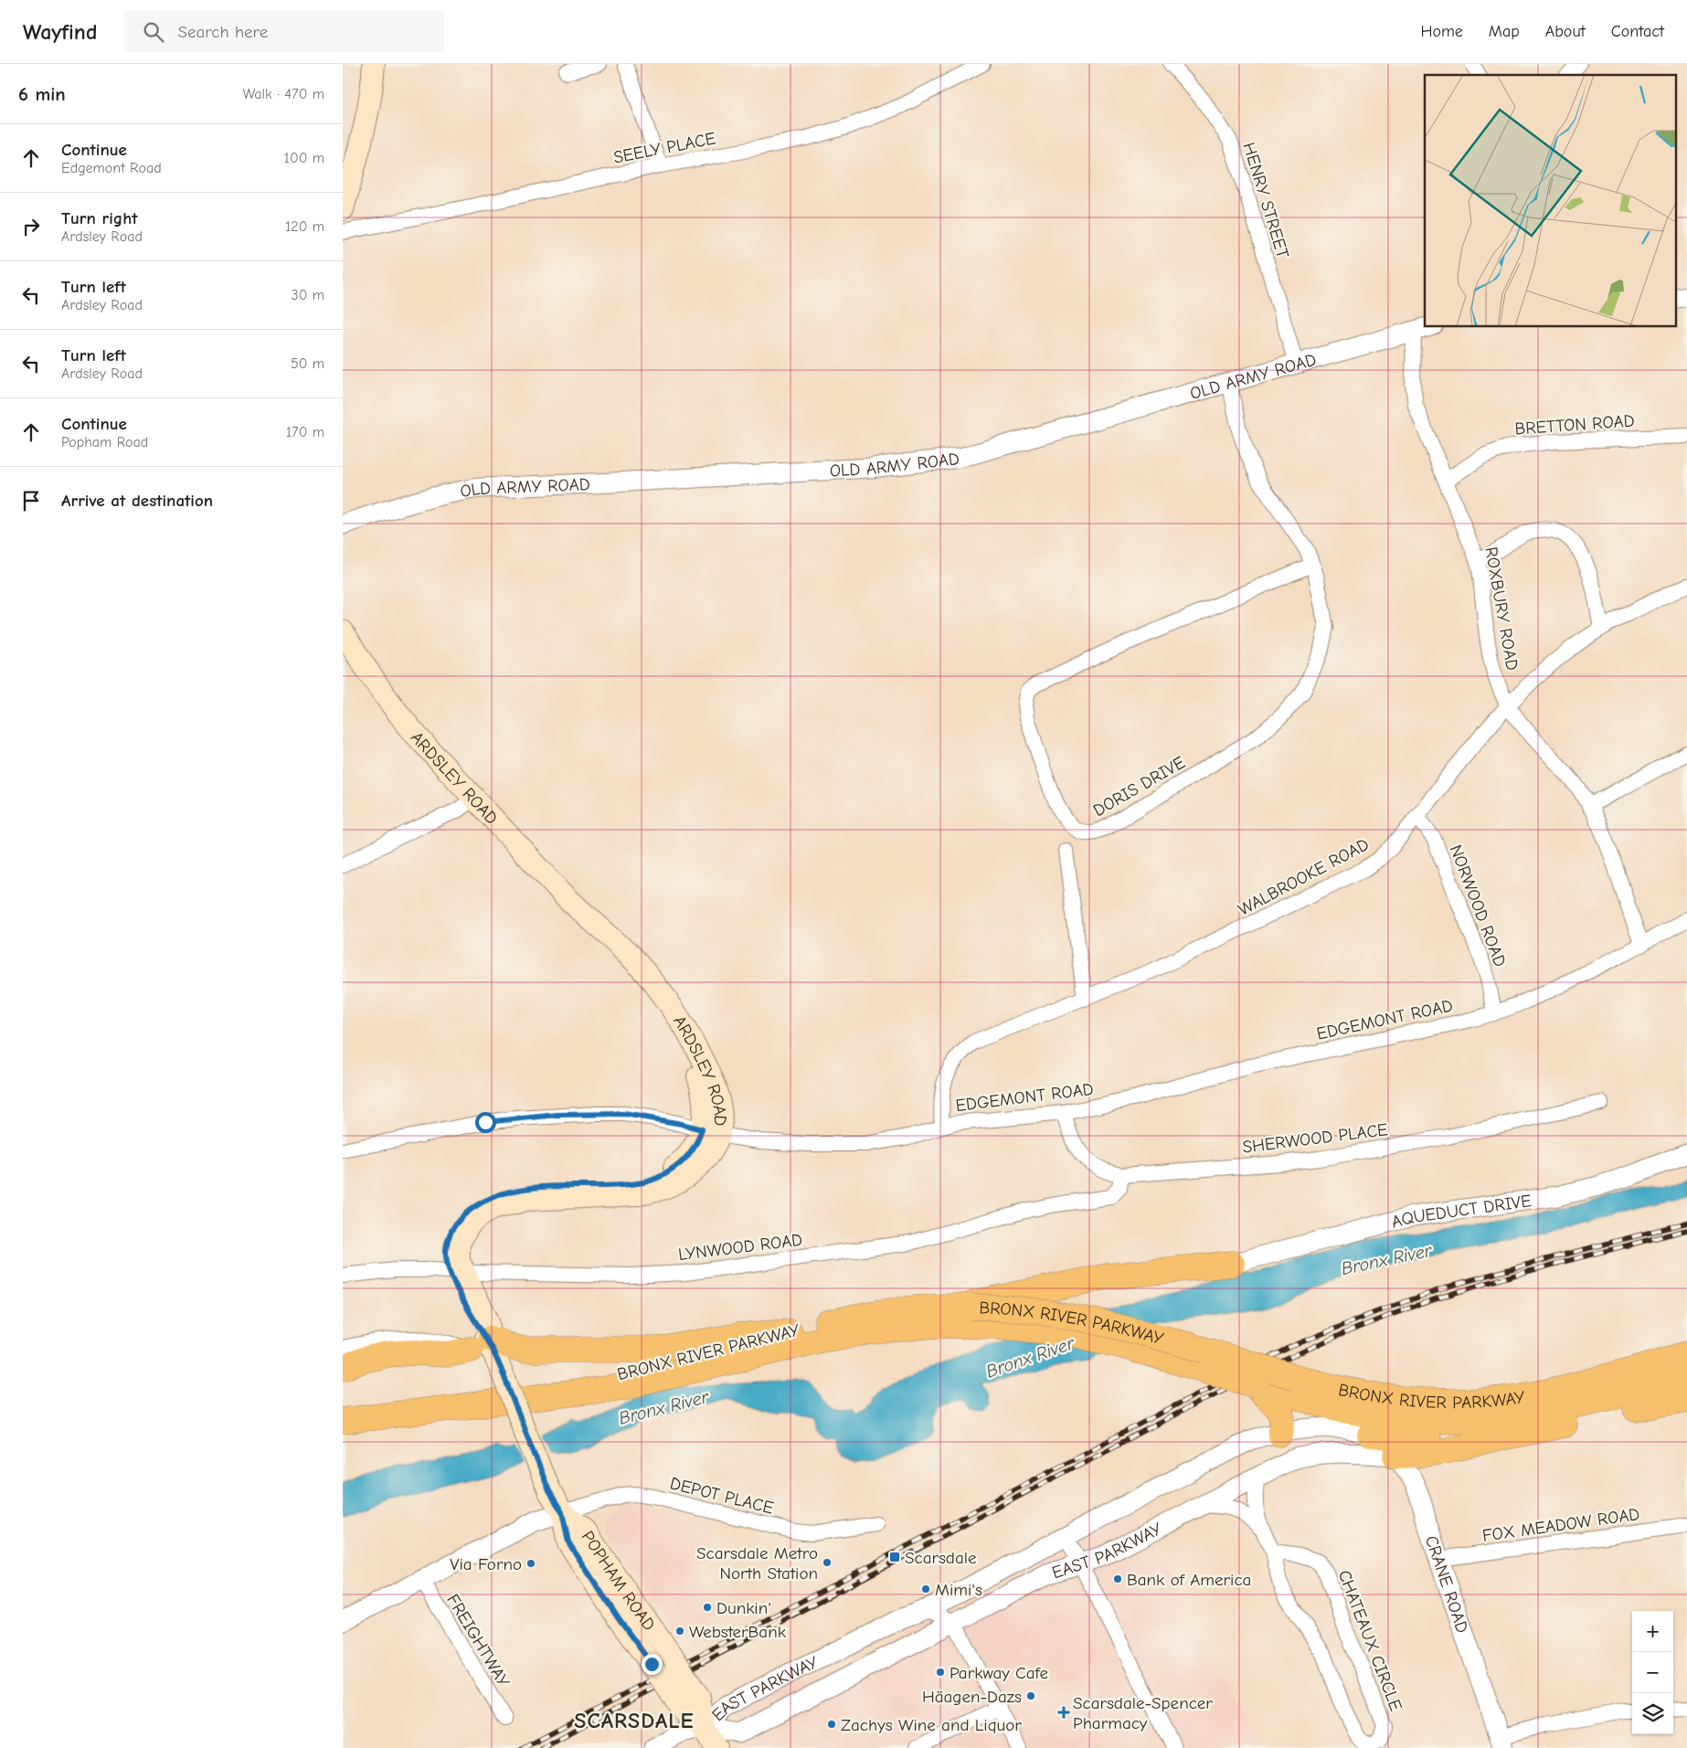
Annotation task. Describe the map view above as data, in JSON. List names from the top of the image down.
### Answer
{
  "streets": {
    "highway": ["BRONX RIVER PARKWAY"],
    "main road": ["ARDSLEY ROAD", "POPHAM ROAD"],
    "street": [
      "SEELY PLACE",
      "HENRY STREET",
      "OLD ARMY ROAD",
      "BRETTON ROAD",
      "ROXBURY ROAD",
      "DORIS DRIVE",
      "WALBROOKE ROAD",
      "NORWOOD ROAD",
      "EDGEMONT ROAD",
      "SHERWOOD PLACE",
      "AQUEDUCT DRIVE",
      "LYNWOOD ROAD",
      "DEPOT PLACE",
      "FOX MEADOW ROAD",
      "EAST PARKWAY",
      "CRANE ROAD",
      "FREIGHTWAY",
      "CHATEAUX CIRCLE"
    ]
  },
  "crossings": [
    ["HENRY STREET", "OLD ARMY ROAD"],
    ["OLD ARMY ROAD", "ROXBURY ROAD"],
    ["OLD ARMY ROAD", "DORIS DRIVE"],
    ["BRETTON ROAD", "ROXBURY ROAD"],
    ["ROXBURY ROAD", "WALBROOKE ROAD"],
    ["ROXBURY ROAD", "EDGEMONT ROAD"],
    ["ARDSLEY ROAD", "EDGEMONT ROAD"],
    ["ARDSLEY ROAD", "LYNWOOD ROAD"],
    ["ARDSLEY ROAD", "POPHAM ROAD"],
    ["WALBROOKE ROAD", "NORWOOD ROAD"],
    ["WALBROOKE ROAD", "EDGEMONT ROAD"],
    ["NORWOOD ROAD", "EDGEMONT ROAD"],
    ["EDGEMONT ROAD", "SHERWOOD PLACE"],
    ["SHERWOOD PLACE", "LYNWOOD ROAD"],
    ["DEPOT PLACE", "POPHAM ROAD"],
    ["FOX MEADOW ROAD", "CRANE ROAD"],
    ["EAST PARKWAY", "POPHAM ROAD"],
    ["EAST PARKWAY", "CRANE ROAD"],
    ["EAST PARKWAY", "CHATEAUX CIRCLE"]
  ],
  "districts": ["SCARSDALE"],
  "water": ["Bronx River"],
  "places": {
    "transit": ["Scarsdale"],
    "other": [
      "Scarsdale Metro North Station",
      "Via Forno",
      "Bank of America",
      "Mimi's",
      "Dunkin'",
      "WebsterBank",
      "Parkway Cafe",
      "Häagen-Dazs",
      "Zachys Wine and Liquor"
    ],
    "health": ["Scarsdale-Spencer Pharmacy"]
  },
  "page": {
    "header": "Wayfind",
    "search": "Search here",
    "nav": [
      "Home",
      "Map",
      "About",
      "Contact"
    ],
    "heading": ["6 min", "Walk · 470 m"],
    "list": [
      ["Continue", "Edgemont Road", "100 m"],
      ["Turn right", "Ardsley Road", "120 m"],
      ["Turn left", "Ardsley Road", "30 m"],
      ["Turn left", "Ardsley Road", "50 m"],
      ["Continue", "Popham Road", "170 m"],
      "Arrive at destination"
    ],
    "map_buttons": ["+", "−"]
  }
}
